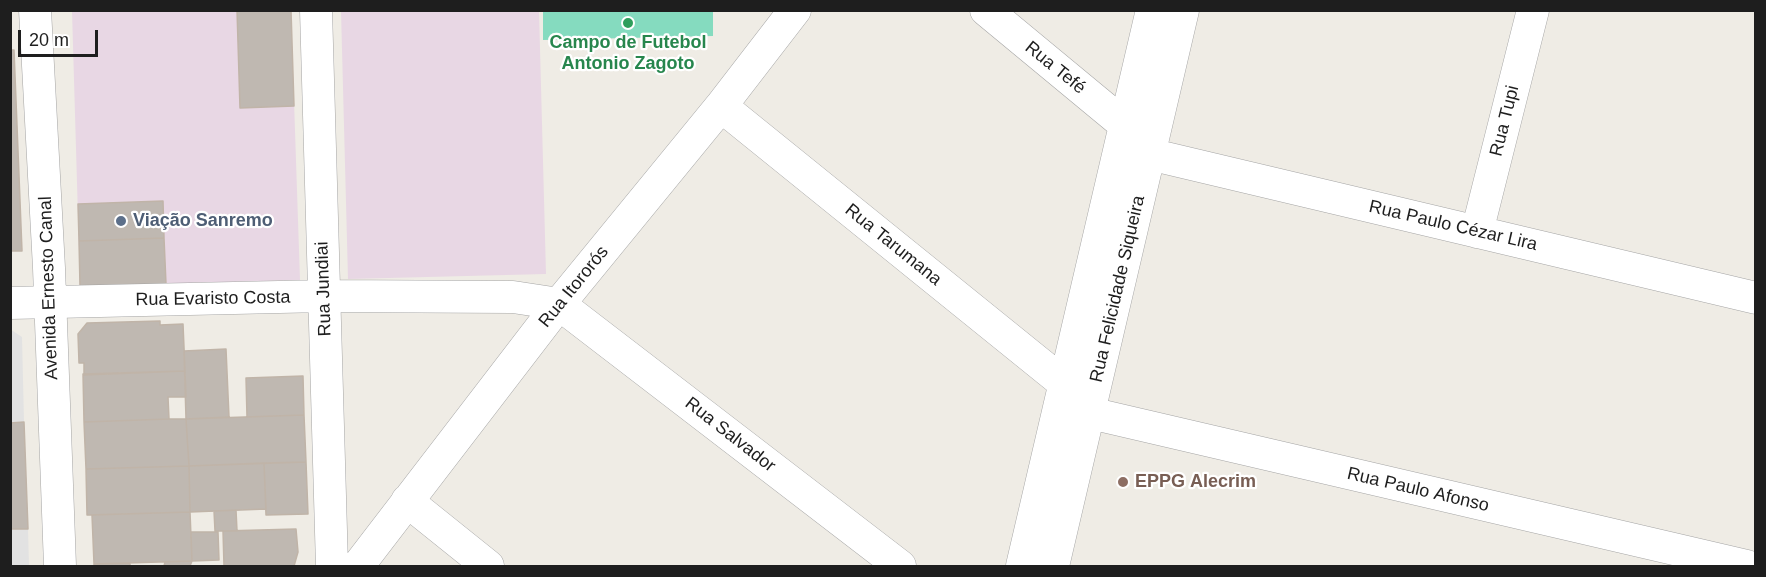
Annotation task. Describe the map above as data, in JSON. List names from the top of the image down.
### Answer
{
  "streets": {
    "street": [
      "Rua Tefé",
      "Rua Tupi",
      "Rua Paulo Cézar Lira",
      "Rua Tarumana",
      "Rua Itororós",
      "Avenida Ernesto Canal",
      "Rua Jundiai",
      "Rua Felicidade Siqueira",
      "Rua Evaristo Costa",
      "Rua Salvador",
      "Rua Paulo Afonso"
    ]
  },
  "crossings": [
    ["Rua Tefé", "Rua Felicidade Siqueira"],
    ["Rua Tupi", "Rua Paulo Cézar Lira"],
    ["Rua Paulo Cézar Lira", "Rua Felicidade Siqueira"],
    ["Rua Tarumana", "Rua Itororós"],
    ["Rua Tarumana", "Rua Felicidade Siqueira"],
    ["Rua Itororós", "Rua Evaristo Costa"],
    ["Rua Itororós", "Rua Salvador"],
    ["Avenida Ernesto Canal", "Rua Evaristo Costa"],
    ["Rua Jundiai", "Rua Evaristo Costa"],
    ["Rua Felicidade Siqueira", "Rua Paulo Afonso"],
    ["Rua Evaristo Costa", "Rua Salvador"]
  ],
  "places": ["Campo de Futebol Antonio Zagoto", "Viação Sanremo", "EPPG Alecrim"],
  "scale_bar": "20 m"
}
